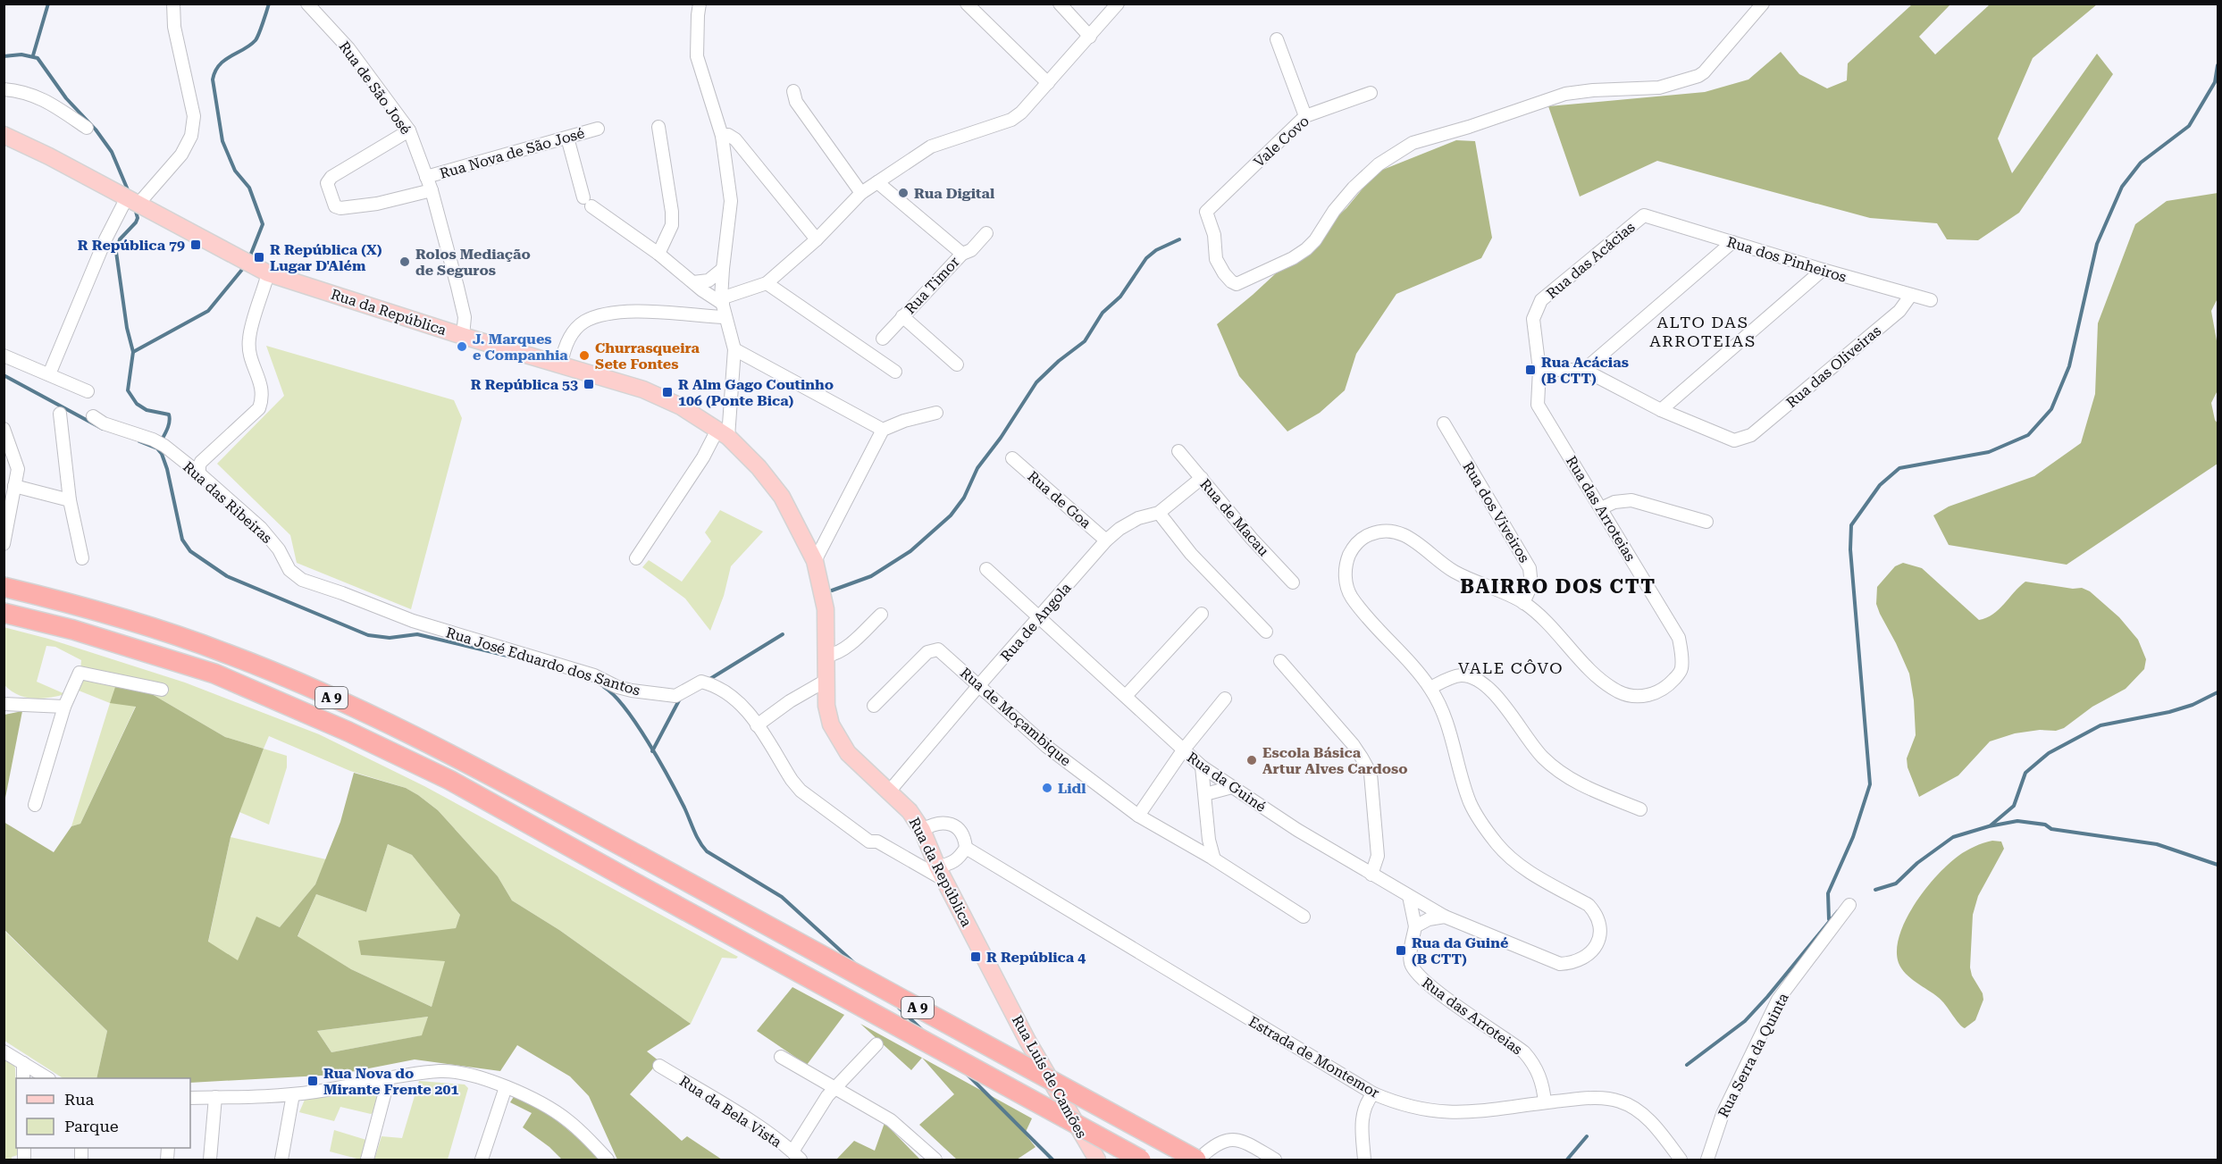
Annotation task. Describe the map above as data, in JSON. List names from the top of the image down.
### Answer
{
  "streets": {
    "highway": ["A 9"],
    "main road": ["Rua da República", "Rua Luís de Camões"],
    "street": [
      "Rua de São José",
      "Vale Covo",
      "Rua Nova de São José",
      "Rua dos Pinheiros",
      "Rua das Acácias",
      "Rua Timor",
      "Rua das Oliveiras",
      "Rua de Goa",
      "Rua das Ribeiras",
      "Rua das Arroteias",
      "Rua dos Viveiros",
      "Rua de Macau",
      "Rua de Angola",
      "Rua José Eduardo dos Santos",
      "Rua de Moçambique",
      "Rua da Guiné",
      "Rua Serra da Quinta",
      "Estrada de Montemor",
      "Rua da Bela Vista"
    ]
  },
  "crossings": [
    ["Rua de São José", "Rua Nova de São José"],
    ["Rua de São José", "Rua da República"],
    ["Rua dos Pinheiros", "Rua das Acácias"],
    ["Rua dos Pinheiros", "Rua das Oliveiras"],
    ["Rua das Acácias", "Rua das Arroteias"],
    ["Rua da República", "Rua de Angola"],
    ["Rua da República", "Rua José Eduardo dos Santos"],
    ["Rua da República", "Rua Luís de Camões"],
    ["Rua de Goa", "Rua de Angola"],
    ["Rua das Ribeiras", "Rua José Eduardo dos Santos"],
    ["Rua das Arroteias", "Rua dos Viveiros"],
    ["Rua das Arroteias", "Rua da Guiné"],
    ["Rua das Arroteias", "Estrada de Montemor"],
    ["Rua de Macau", "Rua de Angola"],
    ["Rua de Angola", "Rua de Moçambique"],
    ["Rua de Angola", "Rua da Guiné"]
  ],
  "districts": ["ALTO DAS ARROTEIAS", "BAIRRO DOS CTT", "VALE CÔVO"],
  "places": {
    "other": [
      "Rua Digital",
      "Rolos Mediação de Seguros",
      "J. Marques e Companhia",
      "Churrasqueira Sete Fontes",
      "Escola Básica Artur Alves Cardoso",
      "Lidl"
    ],
    "transit": [
      "R República 79",
      "R República (X) Lugar D'Além",
      "Rua Acácias (B CTT)",
      "R República 53",
      "R Alm Gago Coutinho 106 (Ponte Bica)",
      "Rua da Guiné (B CTT)",
      "R República 4",
      "Rua Nova do Mirante Frente 201"
    ]
  },
  "legend": ["Rua", "Parque"]
}
